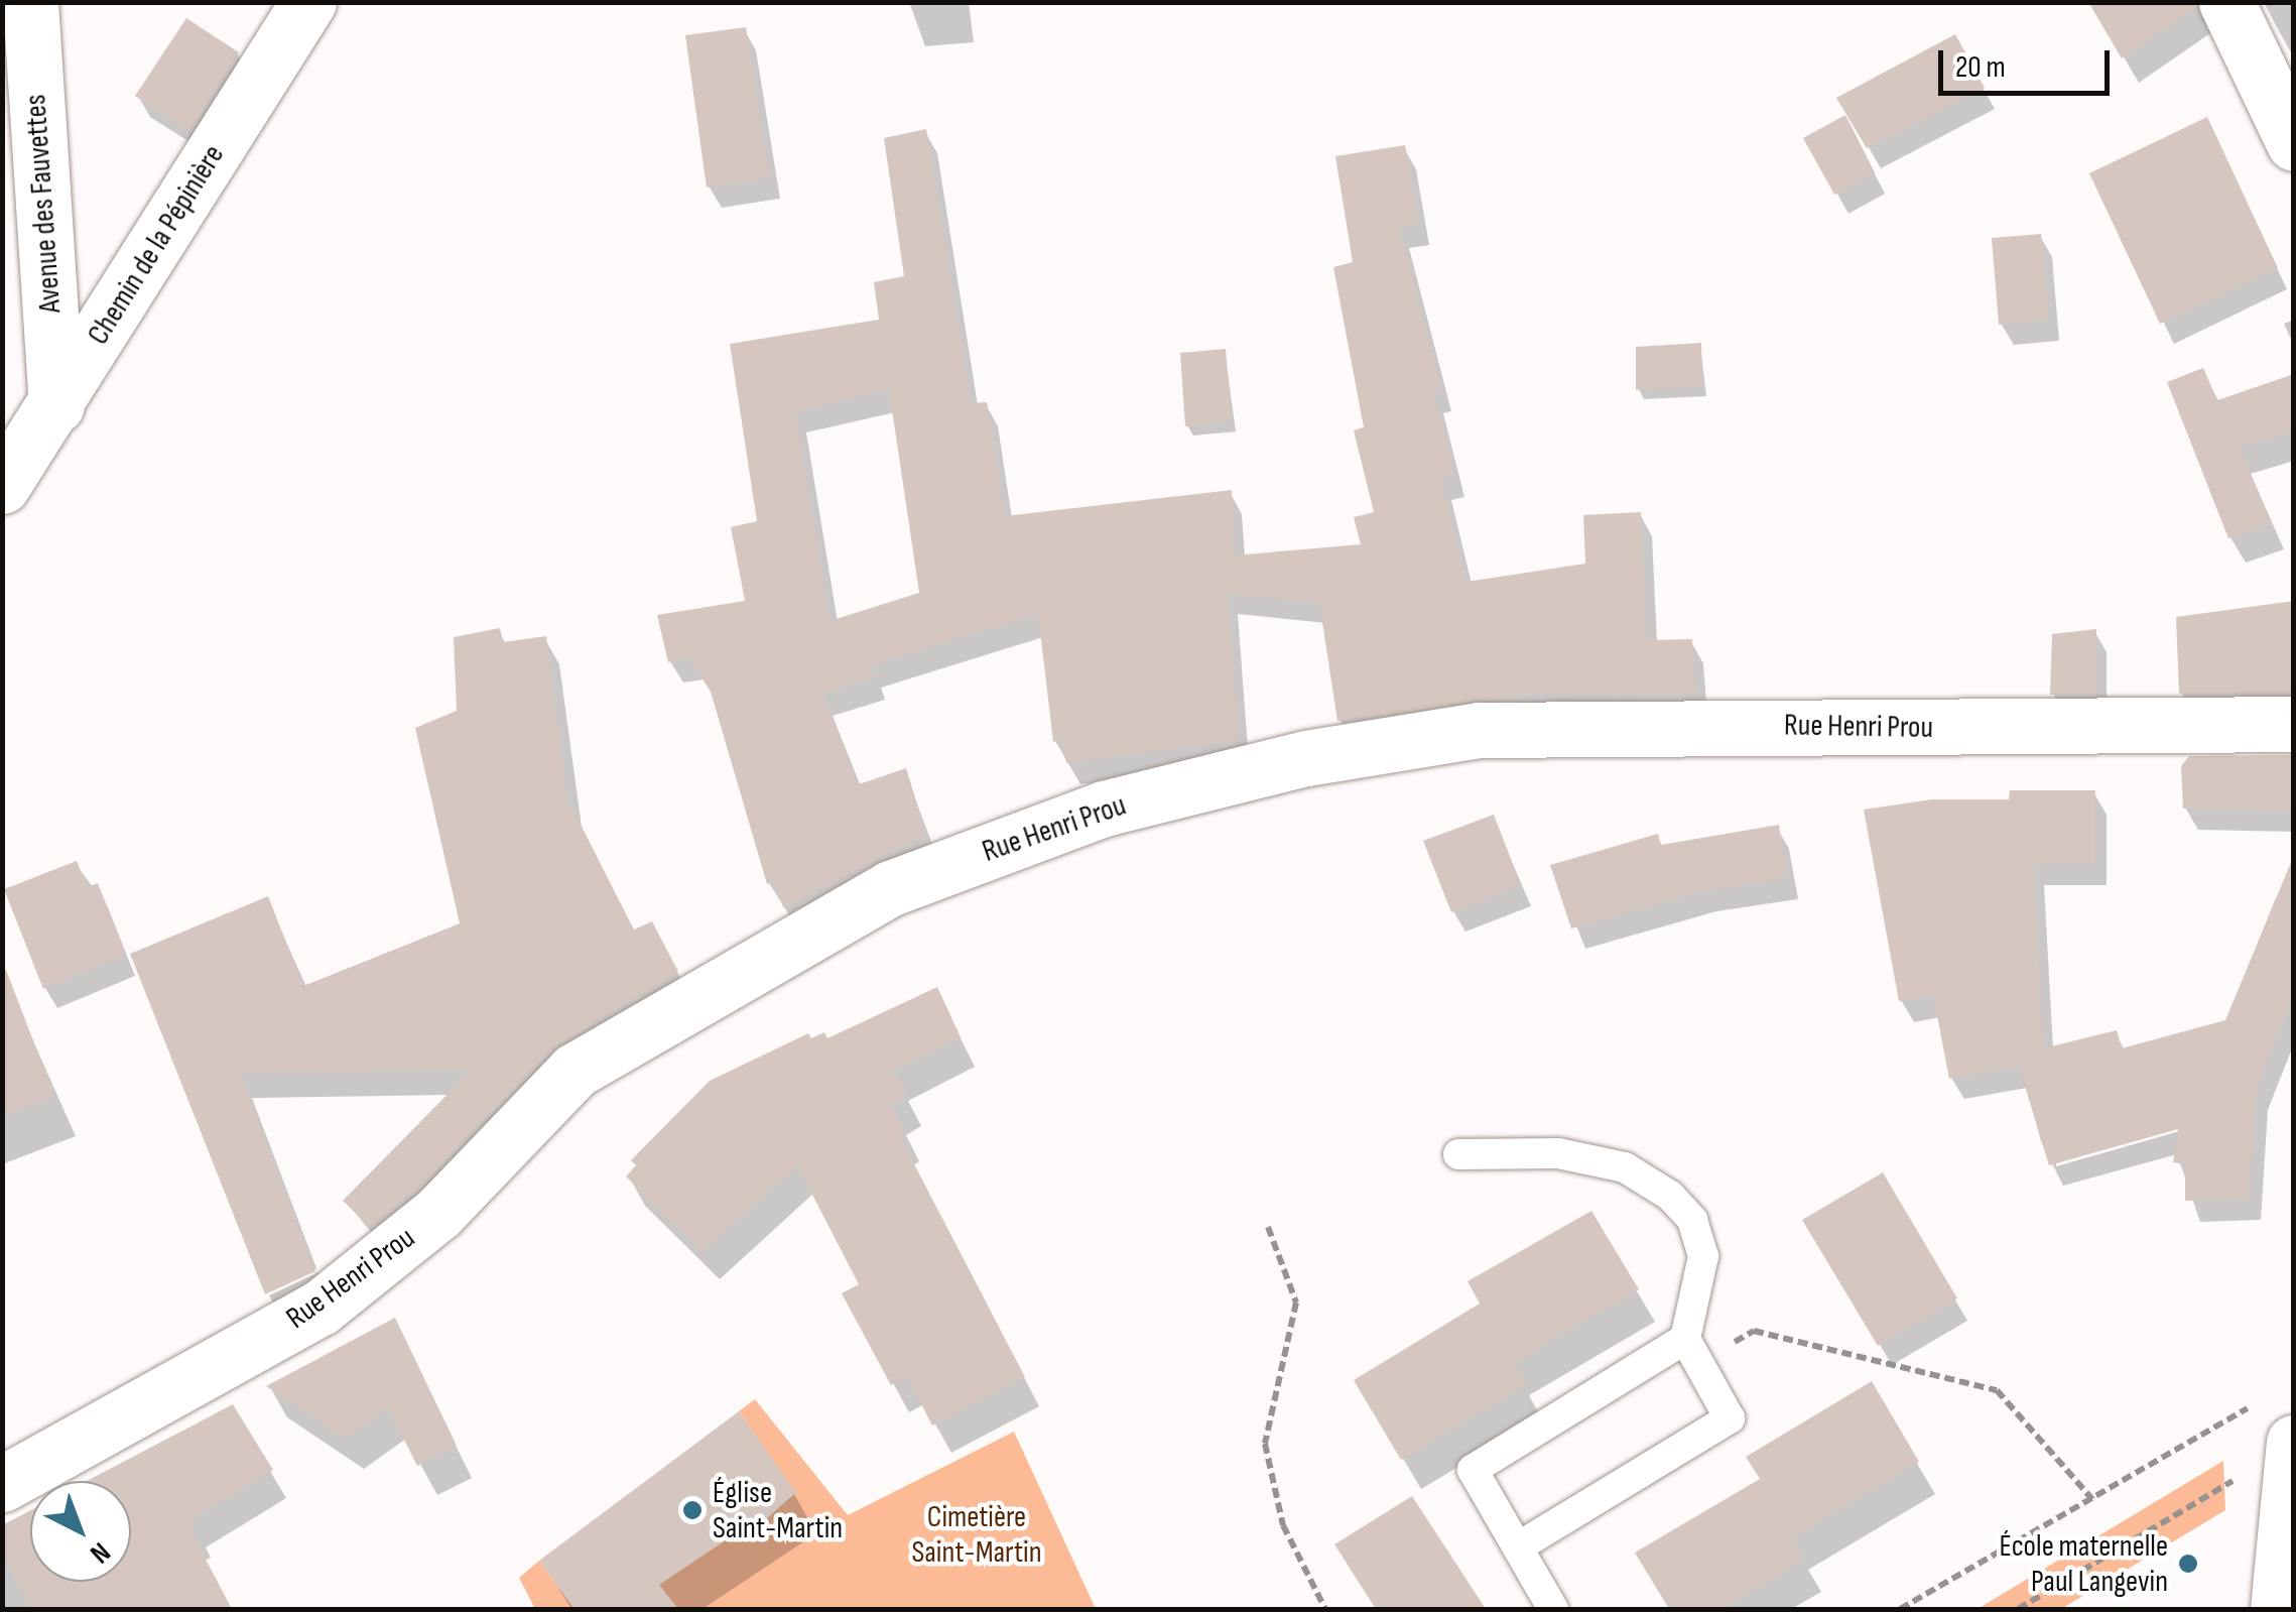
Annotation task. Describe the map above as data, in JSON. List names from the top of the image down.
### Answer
{
  "streets": {
    "street": ["Avenue des Fauvettes", "Chemin de la Pépinière", "Rue Henri Prou"]
  },
  "crossings": [
    ["Avenue des Fauvettes", "Chemin de la Pépinière"]
  ],
  "parks": ["Cimetière Saint-Martin"],
  "places": ["Église Saint-Martin", "École maternelle Paul Langevin"],
  "scale_bar": "20 m",
  "north": "bottom right"
}
